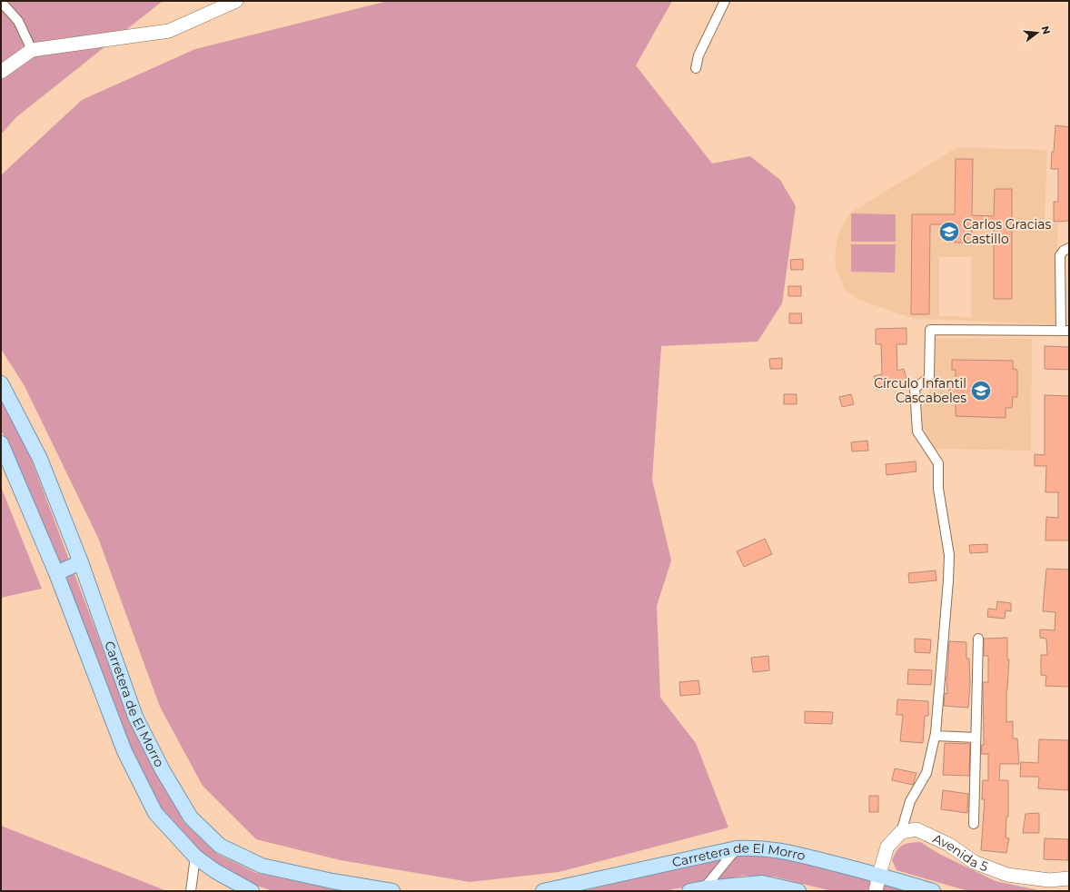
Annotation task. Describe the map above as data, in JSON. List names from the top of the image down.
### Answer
{
  "streets": {
    "main road": ["Carretera de El Morro", "Avenida 5"]
  },
  "places": {
    "school or university": ["Carlos Gracias Castillo", "Círculo Infantil Cascabeles"]
  },
  "north": "right"
}
